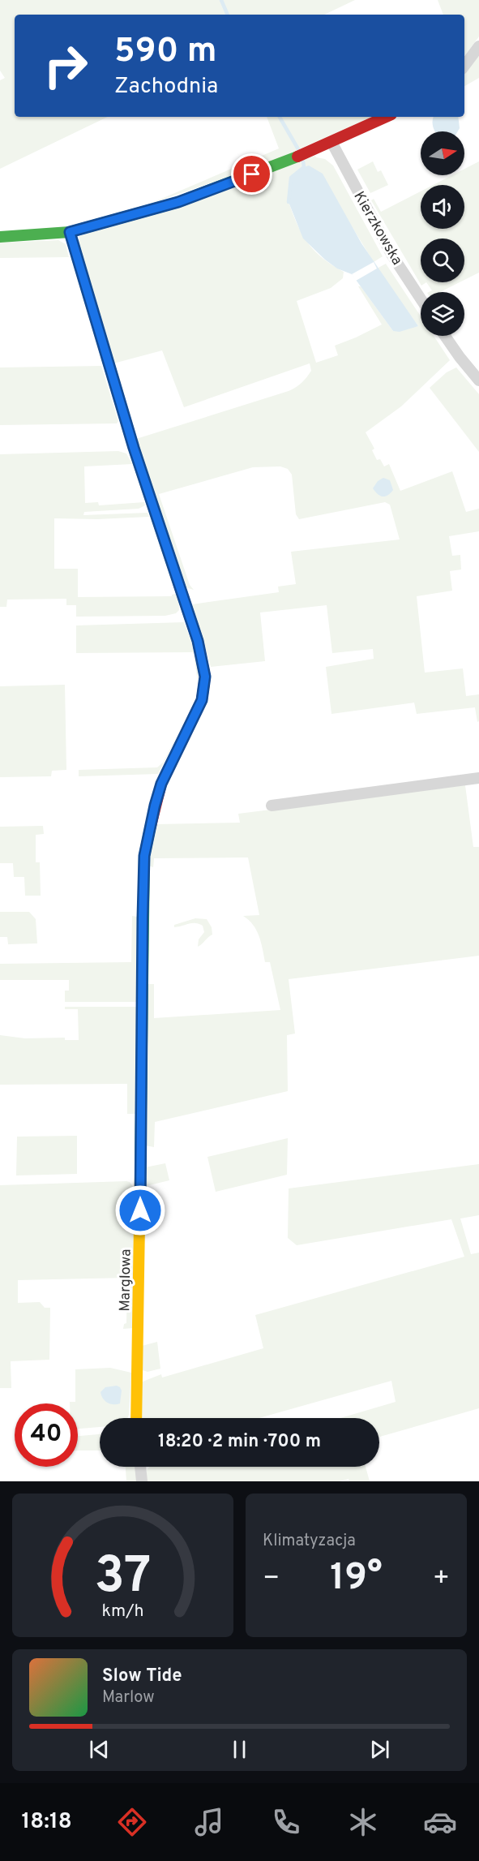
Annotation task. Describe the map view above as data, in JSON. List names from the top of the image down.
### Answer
{
  "streets": {
    "street": ["Kierzkowska", "Marglowa"]
  },
  "north": "right",
  "page": {
    "turn": ["590 m", "Zachodnia"],
    "limit": "40",
    "trip": "18:20 · 2 min · 700 m",
    "tile": "Klimatyzacja",
    "heat": ["−", "19°", "+"],
    "song": ["Slow Tide", "Marlow"],
    "tabs": "18:18",
    "gauge": ["37", "km/h"]
  }
}
